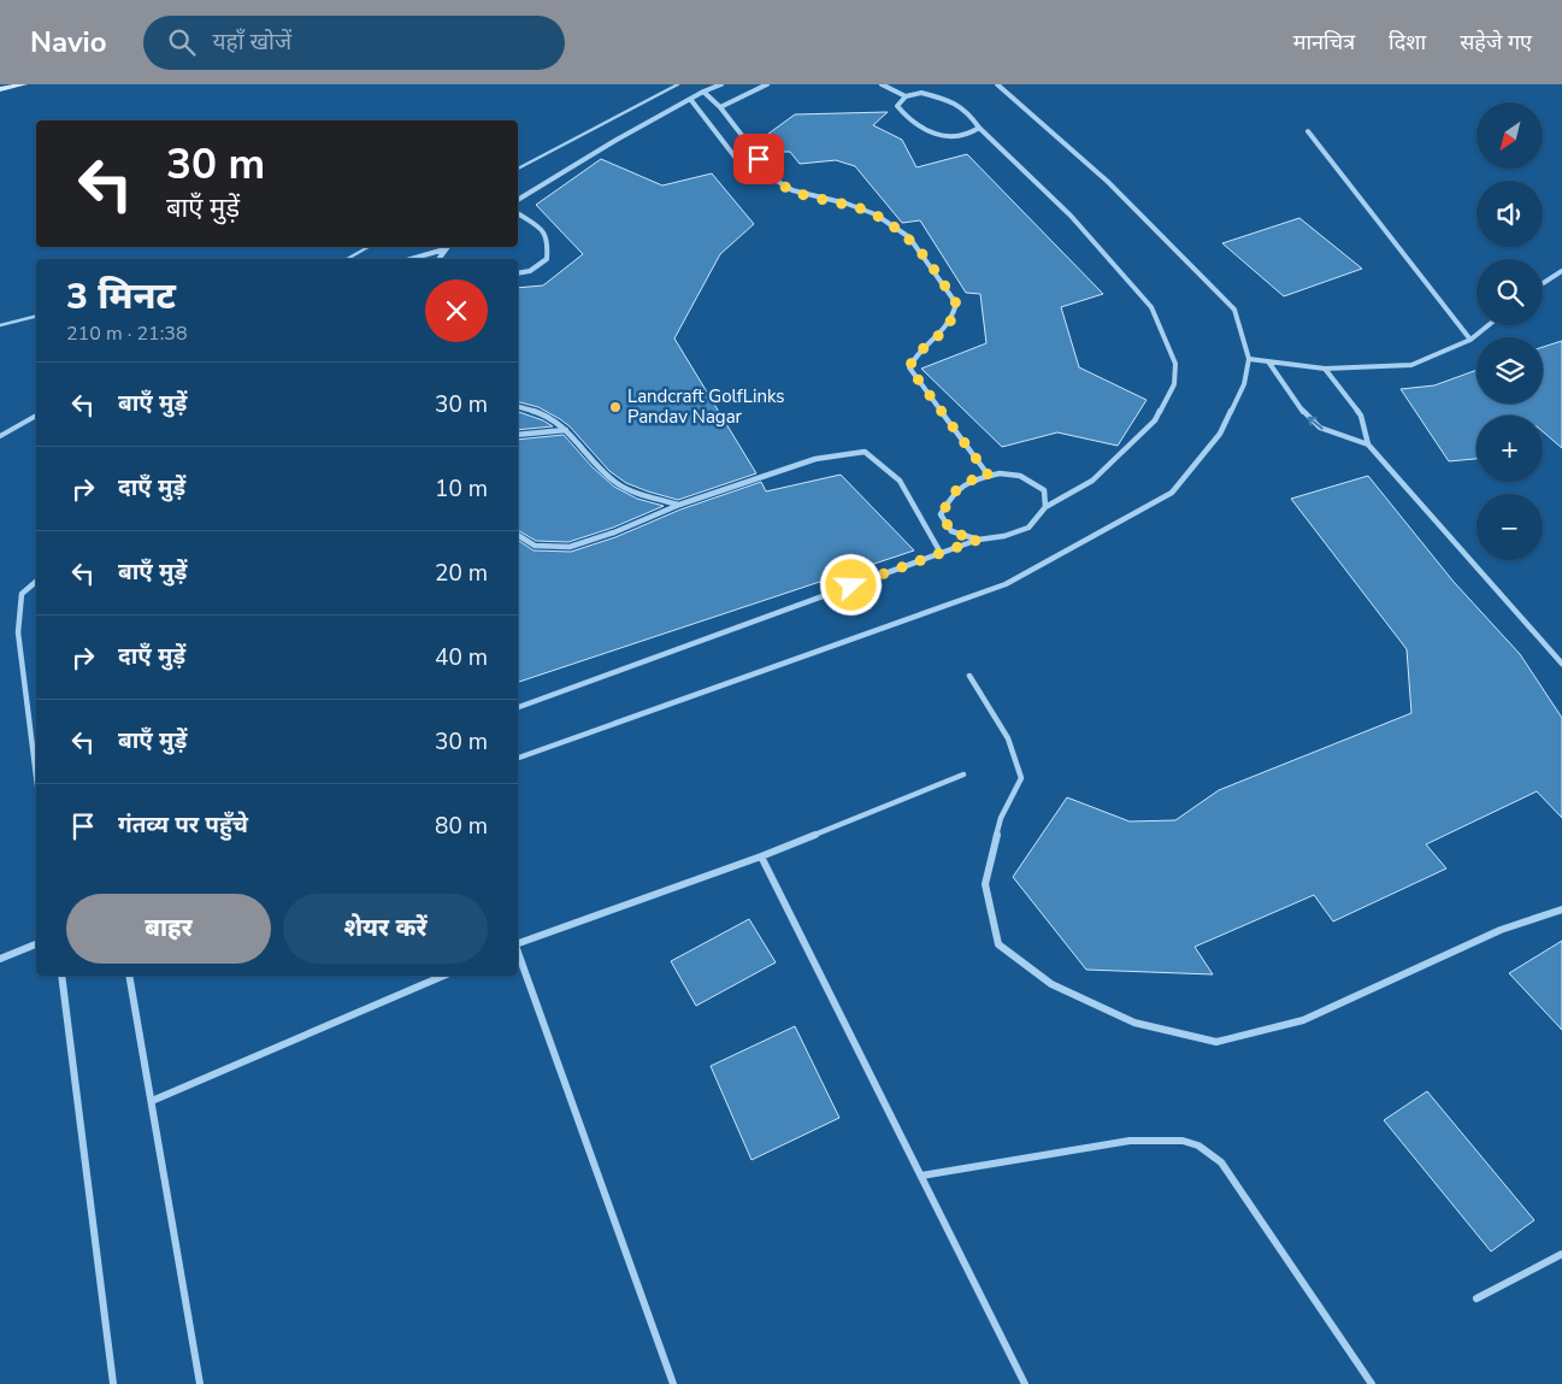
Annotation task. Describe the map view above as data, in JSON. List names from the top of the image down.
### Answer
{
  "places": ["Landcraft GolfLinks Pandav Nagar"],
  "north": "bottom left",
  "page": {
    "header": "Navio",
    "search": "यहाँ खोजें",
    "nav": ["मानचित्र", "दिशा", "सहेजे गए"],
    "map_buttons": ["+", "−"],
    "turn": ["30 m", "बाएँ मुड़ें"],
    "heading": ["3 मिनट", "210 m · 21:38"],
    "list": [
      {
        "name": "बाएँ मुड़ें",
        "value": "30 m"
      },
      {
        "name": "दाएँ मुड़ें",
        "value": "10 m"
      },
      {
        "name": "बाएँ मुड़ें",
        "value": "20 m"
      },
      {
        "name": "दाएँ मुड़ें",
        "value": "40 m"
      },
      {
        "name": "बाएँ मुड़ें",
        "value": "30 m"
      },
      {
        "name": "गंतव्य पर पहुँचे",
        "value": "80 m"
      }
    ],
    "buttons": ["बाहर", "शेयर करें"]
  }
}
